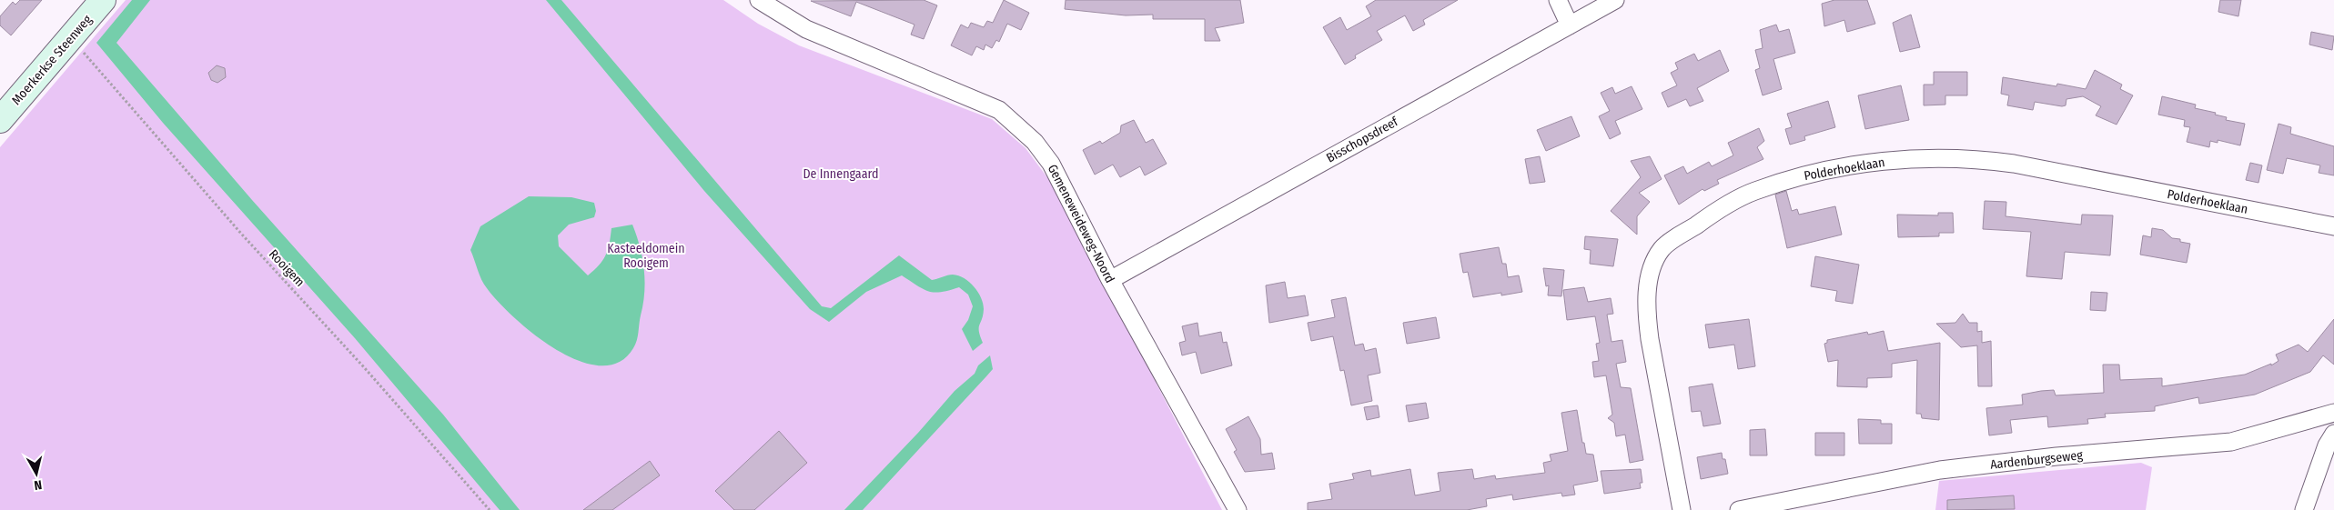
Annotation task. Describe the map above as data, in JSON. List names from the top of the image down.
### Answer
{
  "streets": {
    "street": [
      "Moerkerkse Steenweg",
      "Bisschopsdreef",
      "Polderhoeklaan",
      "Gemeneweideweg-Noord",
      "Aardenburgseweg"
    ],
    "path": ["Rooigem"]
  },
  "crossings": [
    ["Moerkerkse Steenweg", "Rooigem"],
    ["Bisschopsdreef", "Gemeneweideweg-Noord"]
  ],
  "parks": ["De Innengaard", "Kasteeldomein Rooigem"],
  "north": "bottom"
}
